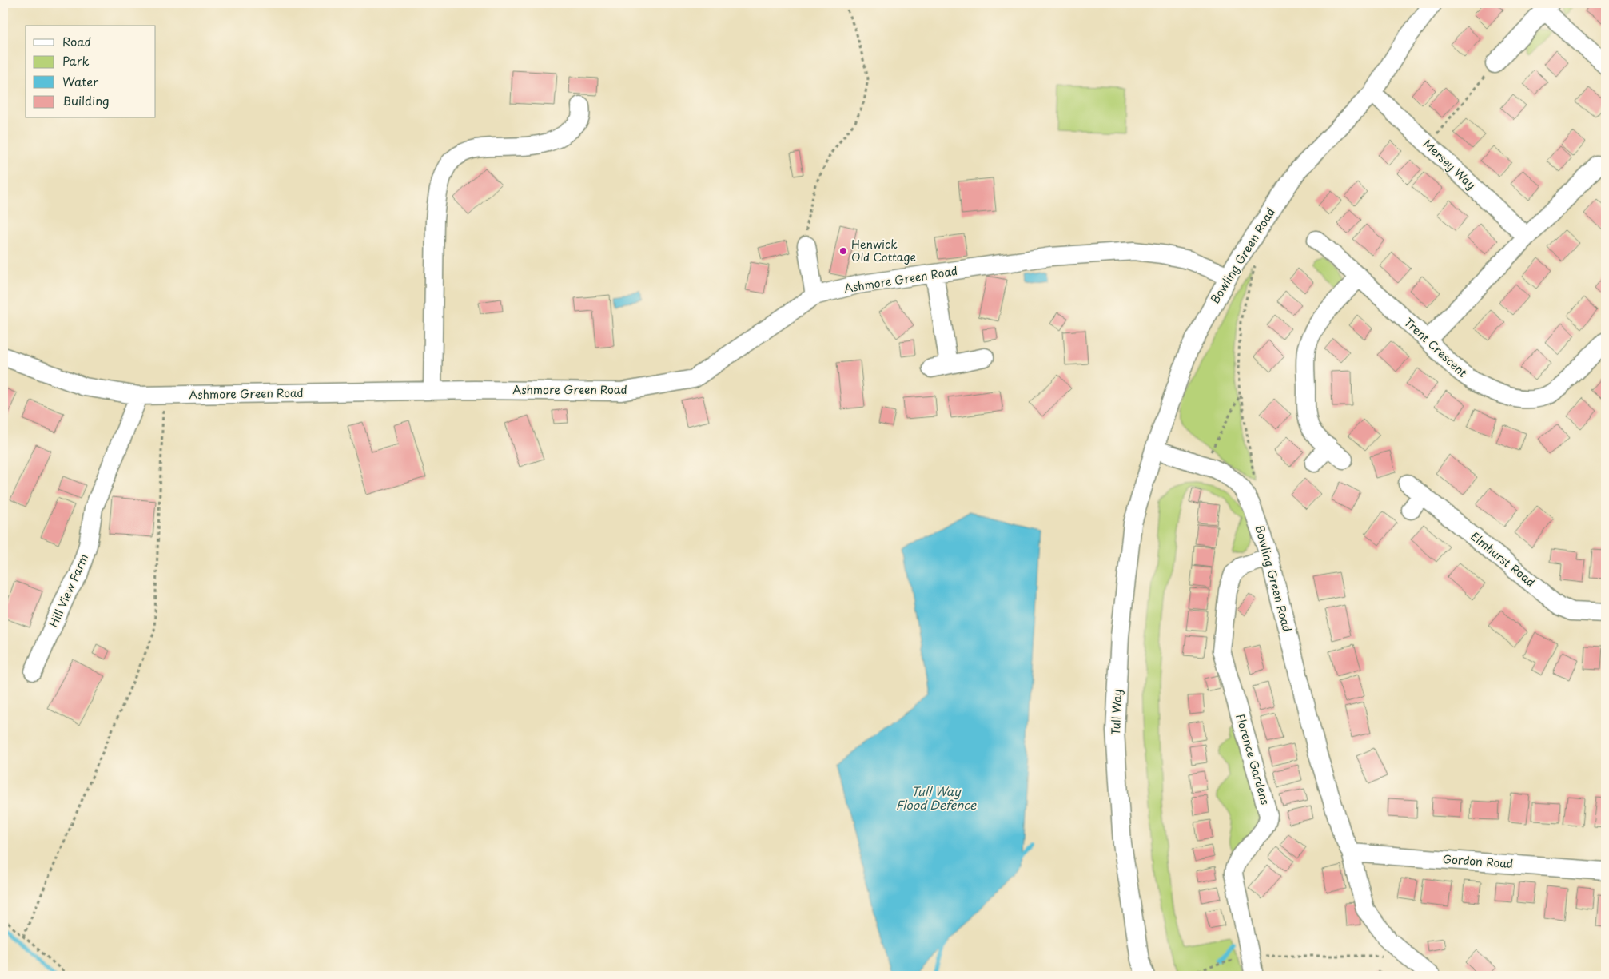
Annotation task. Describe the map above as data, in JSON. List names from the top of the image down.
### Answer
{
  "streets": {
    "street": [
      "Mersey Way",
      "Bowling Green Road",
      "Ashmore Green Road",
      "Trent Crescent",
      "Elmhurst Road",
      "Hill View Farm",
      "Tull Way",
      "Florence Gardens",
      "Gordon Road"
    ]
  },
  "crossings": [
    ["Mersey Way", "Bowling Green Road"],
    ["Bowling Green Road", "Ashmore Green Road"],
    ["Bowling Green Road", "Tull Way"],
    ["Bowling Green Road", "Florence Gardens"],
    ["Bowling Green Road", "Gordon Road"],
    ["Ashmore Green Road", "Hill View Farm"]
  ],
  "water": ["Tull Way Flood Defence"],
  "places": ["Henwick Old Cottage"],
  "legend": [
    "Road",
    "Park",
    "Water",
    "Building"
  ]
}
